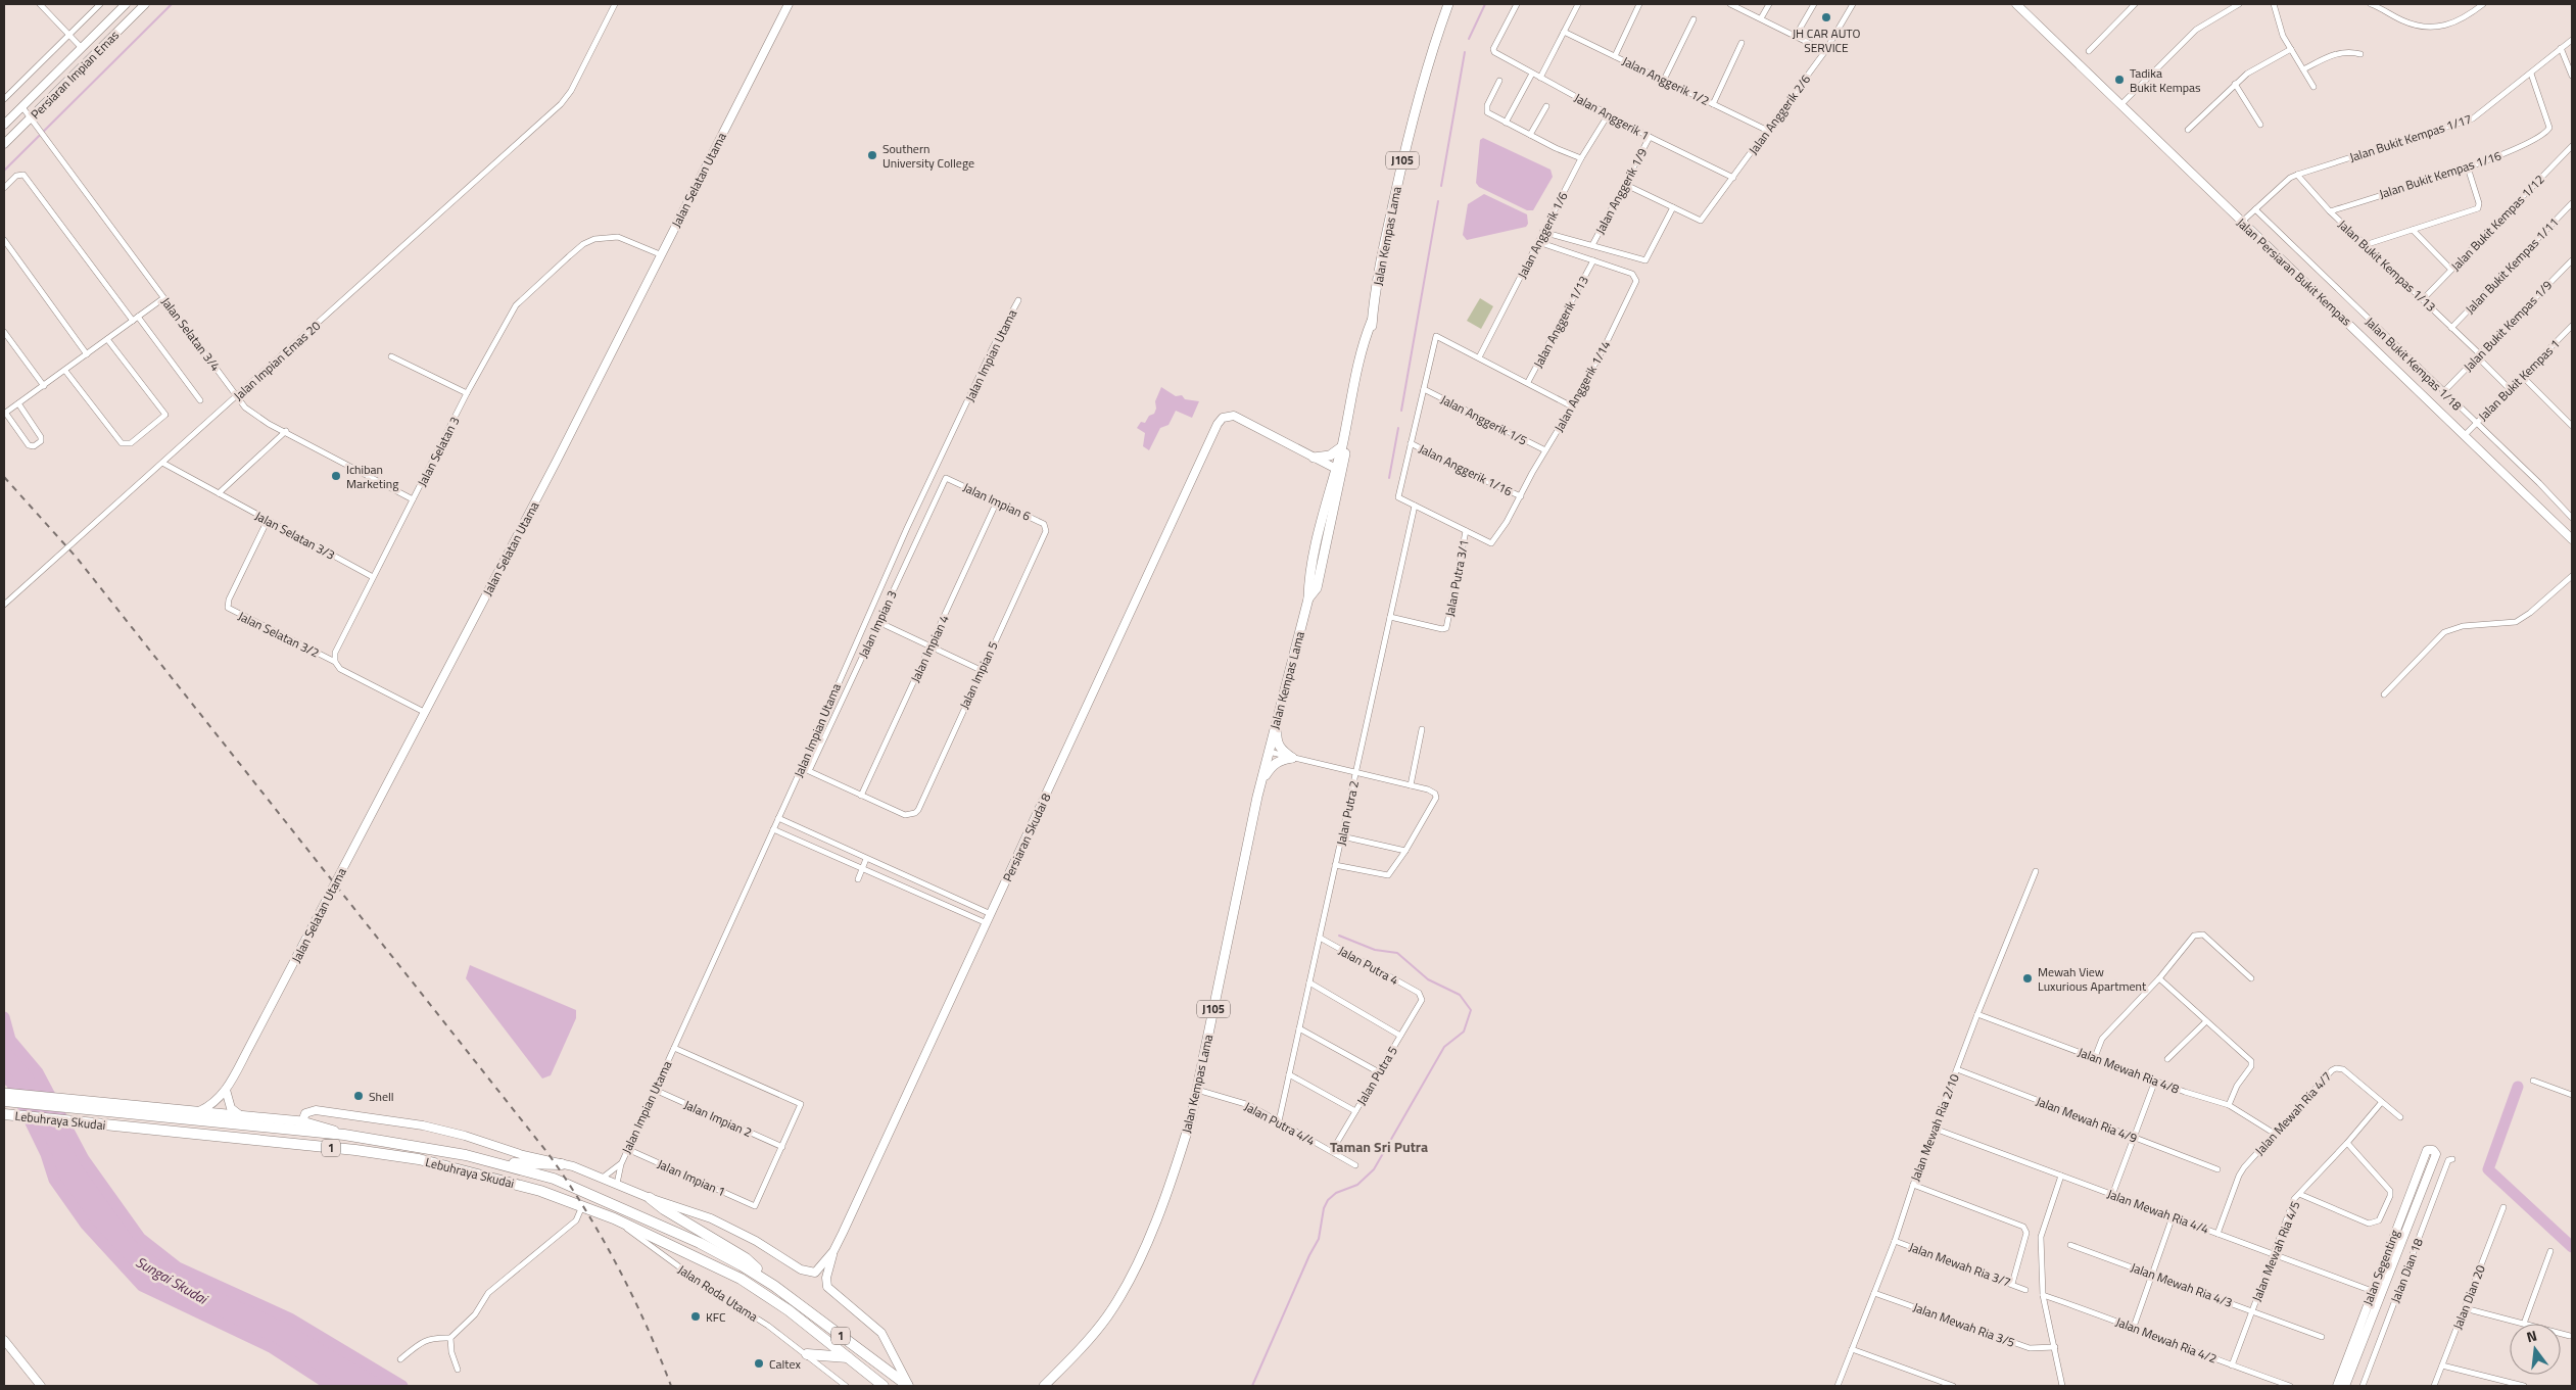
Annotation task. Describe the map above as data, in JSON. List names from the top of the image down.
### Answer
{
  "streets": {
    "highway": ["Lebuhraya Skudai", "1"],
    "main road": ["J105", "Jalan Kempas Lama"],
    "street": [
      "Persiaran Impian Emas",
      "Jalan Anggerik 1/2",
      "Jalan Anggerik 2/6",
      "Jalan Anggerik 1",
      "Jalan Bukit Kempas 1/17",
      "Jalan Bukit Kempas 1/16",
      "Jalan Selatan Utama",
      "Jalan Anggerik 1/9",
      "Jalan Bukit Kempas 1/12",
      "Jalan Anggerik 1/6",
      "Jalan Bukit Kempas 1/13",
      "Jalan Bukit Kempas 1/11",
      "Jalan Persiaran Bukit Kempas",
      "Jalan Anggerik 1/13",
      "Jalan Bukit Kempas 1/9",
      "Jalan Selatan 3/4",
      "Jalan Impian Utama",
      "Jalan Impian Emas 20",
      "Jalan Bukit Kempas 1/18",
      "Jalan Bukit Kempas 1",
      "Jalan Anggerik 1/14",
      "Jalan Anggerik 1/5",
      "Jalan Selatan 3",
      "Jalan Anggerik 1/16",
      "Jalan Impian 6",
      "Jalan Selatan 3/3",
      "Jalan Putra 3/1",
      "Jalan Impian 3",
      "Jalan Selatan 3/2",
      "Jalan Impian 4",
      "Jalan Impian 5",
      "Jalan Putra 2",
      "Persiaran Skudai 8",
      "Jalan Putra 4",
      "Jalan Mewah Ria 4/8",
      "Jalan Putra 5",
      "Jalan Mewah Ria 4/7",
      "Jalan Impian 2",
      "Jalan Mewah Ria 4/9",
      "Jalan Putra 4/4",
      "Jalan Mewah Ria 2/10",
      "Jalan Impian 1",
      "Jalan Mewah Ria 4/4",
      "Jalan Mewah Ria 4/5",
      "Jalan Mewah Ria 3/7",
      "Jalan Segenting",
      "Jalan Dian 18",
      "Jalan Mewah Ria 4/3",
      "Jalan Roda Utama",
      "Jalan Dian 20",
      "Jalan Mewah Ria 3/5",
      "Jalan Mewah Ria 4/2"
    ]
  },
  "crossings": [
    ["Persiaran Impian Emas", "Jalan Selatan 3/4"],
    ["Jalan Anggerik 1/2", "Jalan Anggerik 2/6"],
    ["Jalan Anggerik 2/6", "Jalan Anggerik 1"],
    ["Jalan Anggerik 1", "Jalan Anggerik 1/9"],
    ["Jalan Anggerik 1", "Jalan Anggerik 1/6"],
    ["Jalan Bukit Kempas 1/17", "Jalan Bukit Kempas 1/16"],
    ["Jalan Bukit Kempas 1/17", "Jalan Bukit Kempas 1/13"],
    ["Jalan Bukit Kempas 1/17", "Jalan Persiaran Bukit Kempas"],
    ["Jalan Bukit Kempas 1/17", "Jalan Bukit Kempas 1/18"],
    ["Jalan Bukit Kempas 1/16", "Jalan Bukit Kempas 1/13"],
    ["Jalan Selatan Utama", "Jalan Selatan 3"],
    ["Jalan Selatan Utama", "Lebuhraya Skudai"],
    ["Jalan Bukit Kempas 1/12", "Jalan Bukit Kempas 1/13"],
    ["Jalan Kempas Lama", "Jalan Putra 4/4"],
    ["Jalan Bukit Kempas 1/13", "Jalan Bukit Kempas 1/11"],
    ["Jalan Bukit Kempas 1/13", "Jalan Bukit Kempas 1/9"],
    ["Jalan Bukit Kempas 1/13", "Jalan Bukit Kempas 1"],
    ["Jalan Persiaran Bukit Kempas", "Jalan Bukit Kempas 1"],
    ["Jalan Anggerik 1/13", "Jalan Anggerik 1/14"],
    ["Jalan Bukit Kempas 1/9", "Jalan Bukit Kempas 1/18"],
    ["Jalan Selatan 3/4", "Jalan Impian Emas 20"],
    ["Jalan Selatan 3/4", "Jalan Selatan 3"],
    ["Jalan Impian Utama", "Jalan Impian 2"],
    ["Jalan Impian Utama", "Jalan Impian 1"],
    ["Jalan Impian Emas 20", "Jalan Selatan 3/3"],
    ["Jalan Bukit Kempas 1/18", "Jalan Bukit Kempas 1"],
    ["Jalan Anggerik 1/14", "Jalan Anggerik 1/5"],
    ["Jalan Anggerik 1/14", "Jalan Anggerik 1/16"],
    ["Jalan Anggerik 1/14", "Jalan Putra 3/1"],
    ["Jalan Selatan 3", "Jalan Selatan 3/3"],
    ["Jalan Selatan 3", "Jalan Selatan 3/2"],
    ["Jalan Impian 6", "Jalan Impian 3"],
    ["Jalan Impian 6", "Jalan Impian 4"],
    ["Jalan Impian 6", "Jalan Impian 5"],
    ["Jalan Selatan 3/3", "Jalan Selatan 3/2"],
    ["Jalan Putra 3/1", "Jalan Putra 2"],
    ["Jalan Impian 3", "Jalan Impian 4"],
    ["Jalan Impian 3", "Jalan Impian 5"],
    ["Jalan Impian 4", "Jalan Impian 5"],
    ["Jalan Putra 2", "Jalan Putra 4"],
    ["Jalan Putra 2", "Jalan Putra 4/4"],
    ["Jalan Putra 4", "Jalan Putra 5"],
    ["Jalan Mewah Ria 4/8", "Jalan Mewah Ria 4/7"],
    ["Jalan Mewah Ria 4/8", "Jalan Mewah Ria 2/10"],
    ["Jalan Putra 5", "Jalan Putra 4/4"],
    ["Jalan Mewah Ria 4/7", "Jalan Mewah Ria 4/4"],
    ["Jalan Mewah Ria 4/7", "Jalan Mewah Ria 4/5"],
    ["Jalan Impian 2", "Jalan Impian 1"],
    ["Jalan Mewah Ria 4/9", "Jalan Mewah Ria 2/10"],
    ["Lebuhraya Skudai", "Jalan Roda Utama"],
    ["Jalan Mewah Ria 2/10", "Jalan Mewah Ria 4/4"],
    ["Jalan Mewah Ria 2/10", "Jalan Mewah Ria 3/7"],
    ["Jalan Mewah Ria 2/10", "Jalan Mewah Ria 3/5"],
    ["Jalan Mewah Ria 4/4", "Jalan Mewah Ria 4/5"],
    ["Jalan Mewah Ria 4/4", "Jalan Segenting"],
    ["Jalan Mewah Ria 4/5", "Jalan Mewah Ria 4/3"],
    ["Jalan Mewah Ria 4/5", "Jalan Mewah Ria 4/2"]
  ],
  "districts": ["Taman Sri Putra"],
  "water": ["Sungai Skudai"],
  "places": [
    "JH CAR AUTO SERVICE",
    "Tadika Bukit Kempas",
    "Southern University College",
    "Ichiban Marketing",
    "Mewah View Luxurious Apartment",
    "Shell",
    "KFC",
    "Caltex"
  ],
  "north": "top"
}
